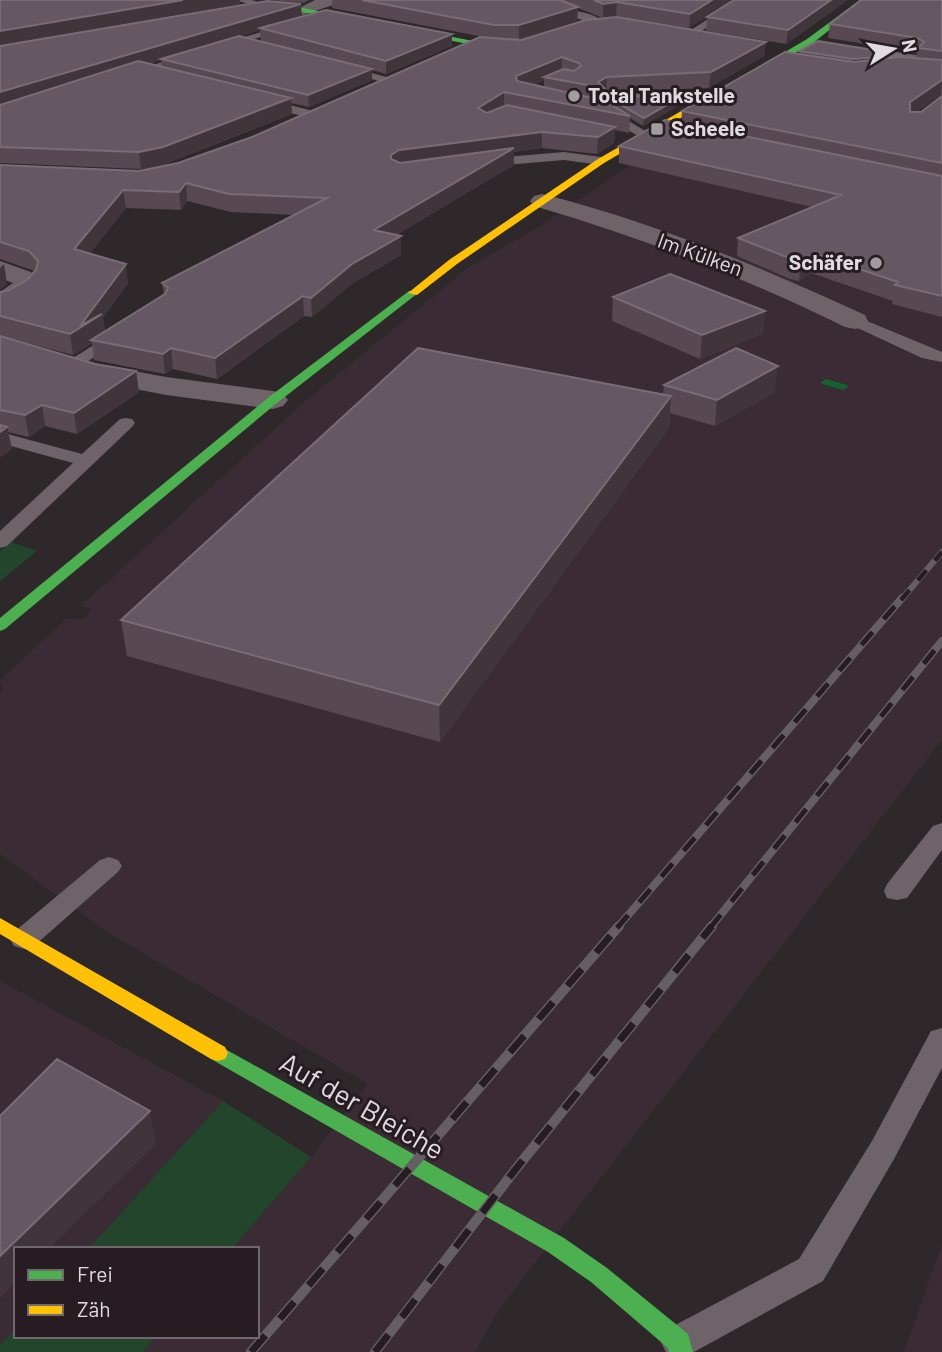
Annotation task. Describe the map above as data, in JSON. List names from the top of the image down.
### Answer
{
  "streets": {
    "main road": ["Auf der Bleiche"],
    "street": ["Im Külken"]
  },
  "places": {
    "other": ["Total Tankstelle", "Schäfer"],
    "transit": ["Scheele"]
  },
  "legend": ["Frei", "Zäh"],
  "north": "right"
}
